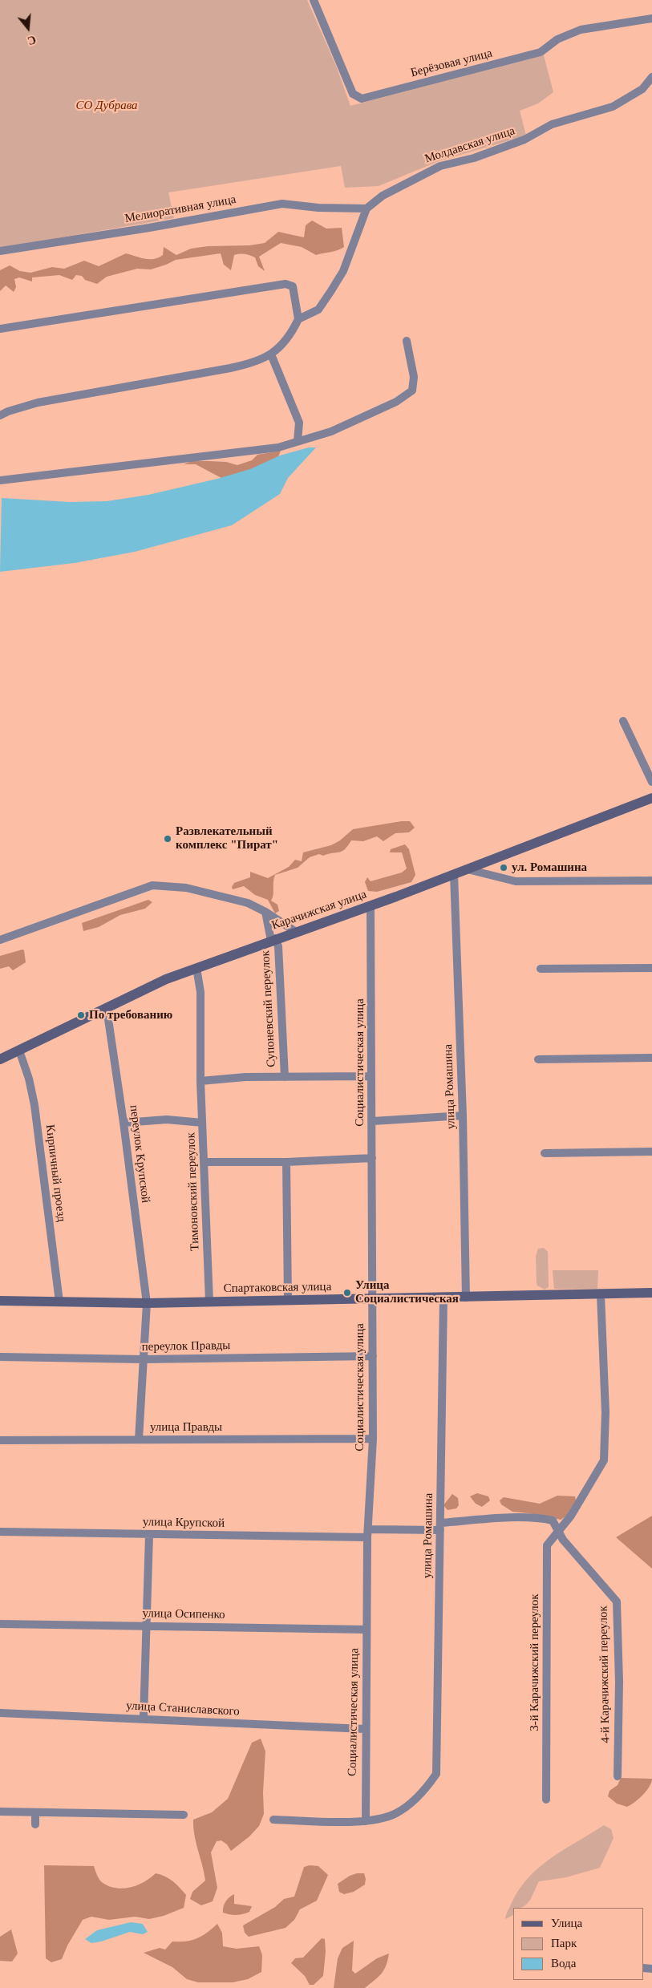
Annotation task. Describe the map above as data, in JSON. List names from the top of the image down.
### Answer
{
  "streets": {
    "main road": ["Карачижская улица", "Спартаковская улица"],
    "street": [
      "Берёзовая улица",
      "Молдавская улица",
      "Мелиоративная улица",
      "Супоневский переулок",
      "Социалистическая улица",
      "улица Ромашина",
      "переулок Крупской",
      "Кирпичный проезд",
      "Тимоновский переулок",
      "переулок Правды",
      "улица Правды",
      "улица Крупской",
      "улица Осипенко",
      "3-й Карачижский переулок",
      "4-й Карачижский переулок",
      "улица Станиславского"
    ]
  },
  "crossings": [
    ["Молдавская улица", "Мелиоративная улица"],
    ["Карачижская улица", "Супоневский переулок"],
    ["Карачижская улица", "Социалистическая улица"],
    ["Карачижская улица", "улица Ромашина"],
    ["Карачижская улица", "переулок Крупской"],
    ["Карачижская улица", "Кирпичный проезд"],
    ["Карачижская улица", "Тимоновский переулок"],
    ["Социалистическая улица", "улица Ромашина"],
    ["Социалистическая улица", "Спартаковская улица"],
    ["Социалистическая улица", "переулок Правды"],
    ["Социалистическая улица", "улица Правды"],
    ["Социалистическая улица", "улица Крупской"],
    ["Социалистическая улица", "улица Осипенко"],
    ["Социалистическая улица", "улица Станиславского"],
    ["улица Ромашина", "Спартаковская улица"],
    ["улица Ромашина", "улица Крупской"],
    ["переулок Крупской", "Спартаковская улица"],
    ["переулок Крупской", "переулок Правды"],
    ["переулок Крупской", "улица Правды"],
    ["Кирпичный проезд", "Спартаковская улица"],
    ["Тимоновский переулок", "Спартаковская улица"],
    ["улица Крупской", "3-й Карачижский переулок"],
    ["улица Крупской", "4-й Карачижский переулок"],
    ["3-й Карачижский переулок", "4-й Карачижский переулок"]
  ],
  "parks": ["СО Дубрава"],
  "places": [
    "Развлекательный комплекс \"Пират\"",
    "ул. Ромашина",
    "По требованию",
    "Улица Социалистическая"
  ],
  "legend": ["Улица", "Парк", "Вода"],
  "north": "bottom"
}
